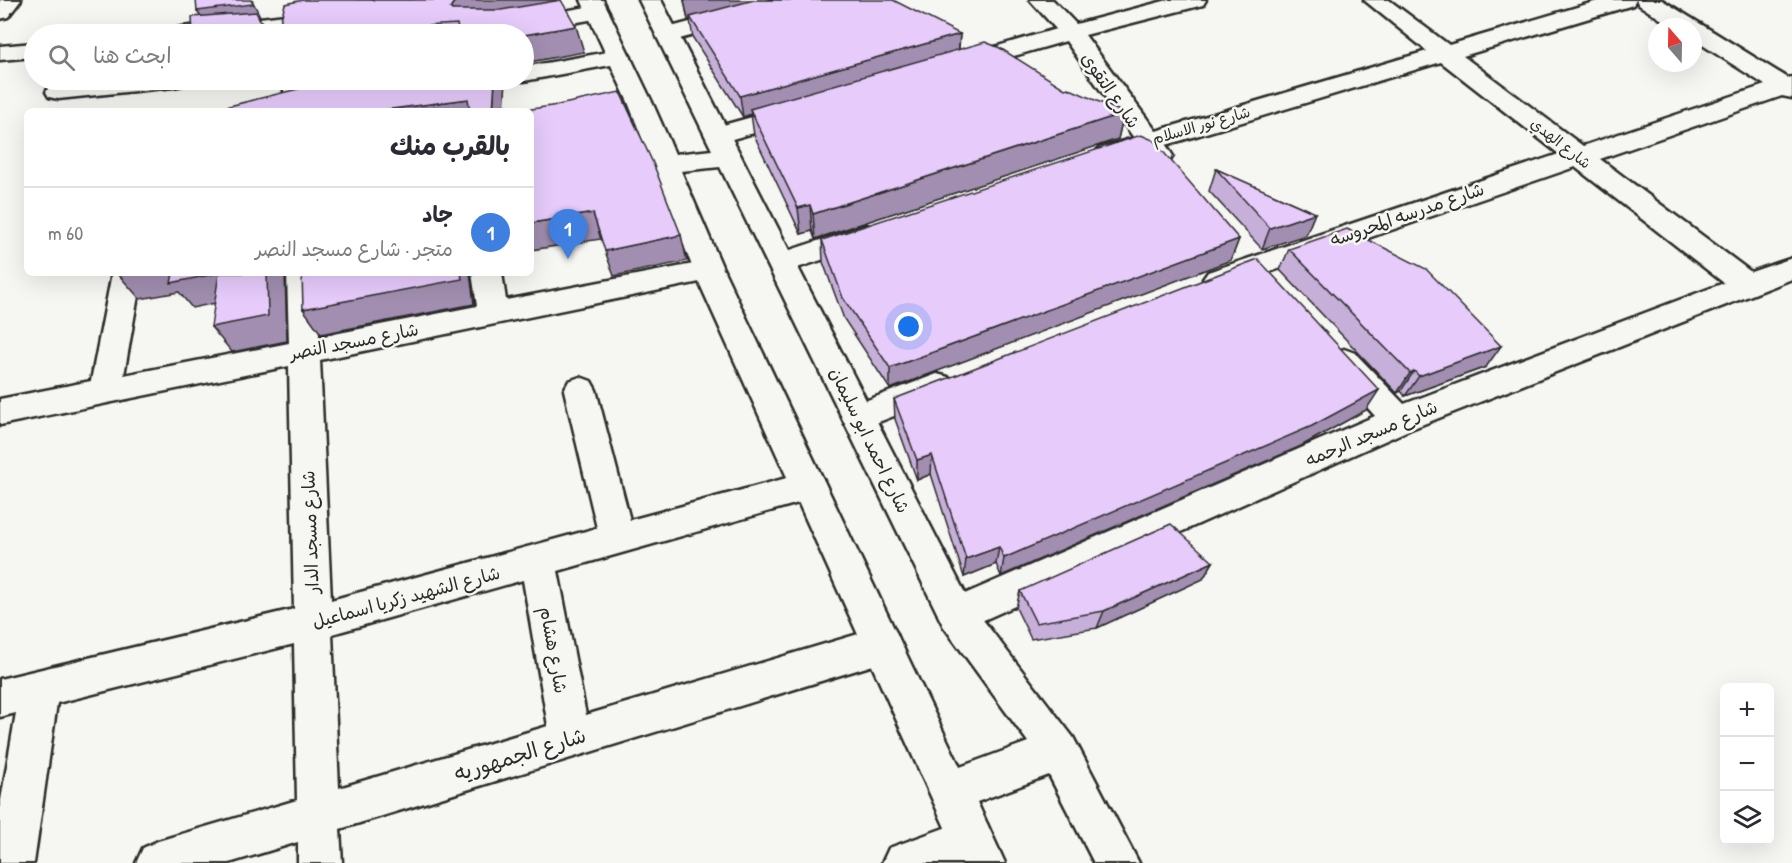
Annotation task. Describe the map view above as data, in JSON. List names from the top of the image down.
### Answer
{
  "streets": {
    "street": [
      "شارع التقوى",
      "شارع نور الاسلام",
      "شارع الهدي",
      "شارع مدرسه المحروسه",
      "شارع مسجد النصر",
      "شارع مسجد الرحمه",
      "شارع احمد ابو سليمان",
      "شارع مسجد الدار",
      "شارع الشهيد زكريا اسماعيل",
      "شارع هشام",
      "شارع الجمهوريه"
    ]
  },
  "crossings": [
    ["شارع التقوى", "شارع نور الاسلام"],
    ["شارع نور الاسلام", "شارع الهدي"],
    ["شارع الهدي", "شارع مدرسه المحروسه"],
    ["شارع الهدي", "شارع مسجد الرحمه"],
    ["شارع مسجد النصر", "شارع مسجد الدار"],
    ["شارع مسجد الرحمه", "شارع احمد ابو سليمان"],
    ["شارع مسجد الدار", "شارع الشهيد زكريا اسماعيل"],
    ["شارع مسجد الدار", "شارع الجمهوريه"],
    ["شارع الشهيد زكريا اسماعيل", "شارع هشام"],
    ["شارع هشام", "شارع الجمهوريه"]
  ],
  "north": "top",
  "page": {
    "search": "ابحث هنا",
    "heading": "بالقرب منك",
    "list": [
      {
        "mark": "1",
        "name": "جاد",
        "note": "متجر · شارع مسجد النصر",
        "value": "60 m"
      }
    ],
    "pins": "1",
    "map_buttons": ["+", "−"]
  }
}
